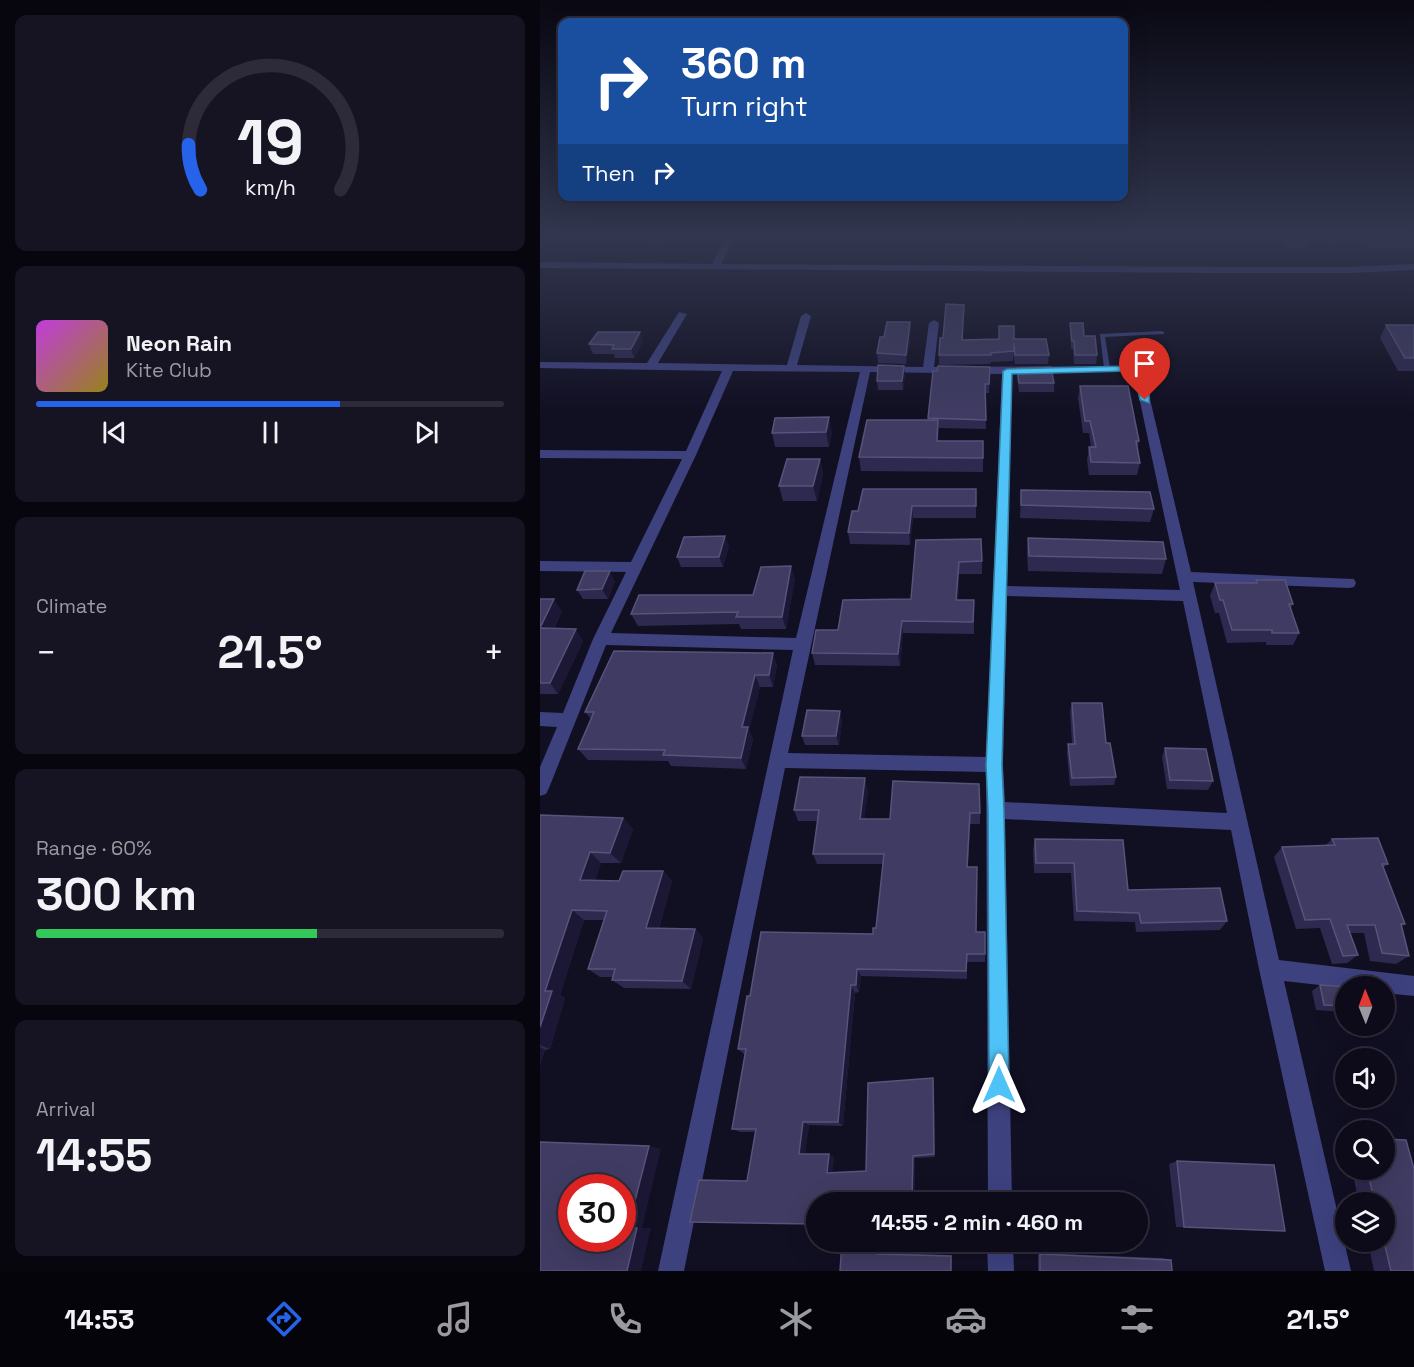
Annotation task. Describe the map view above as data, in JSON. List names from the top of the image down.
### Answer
{
  "north": "top",
  "page": {
    "turn": ["360 m", "Turn right"],
    "then": "Then",
    "song": ["Neon Rain", "Kite Club"],
    "tile": [
      "Climate",
      ["Range · 60%", "300 km"],
      ["Arrival", "14:55"]
    ],
    "heat": ["−", "21.5°", "+"],
    "limit": "30",
    "trip": "14:55 · 2 min · 460 m",
    "tabs": ["14:53", "21.5°"],
    "gauge": ["19", "km/h"]
  }
}
